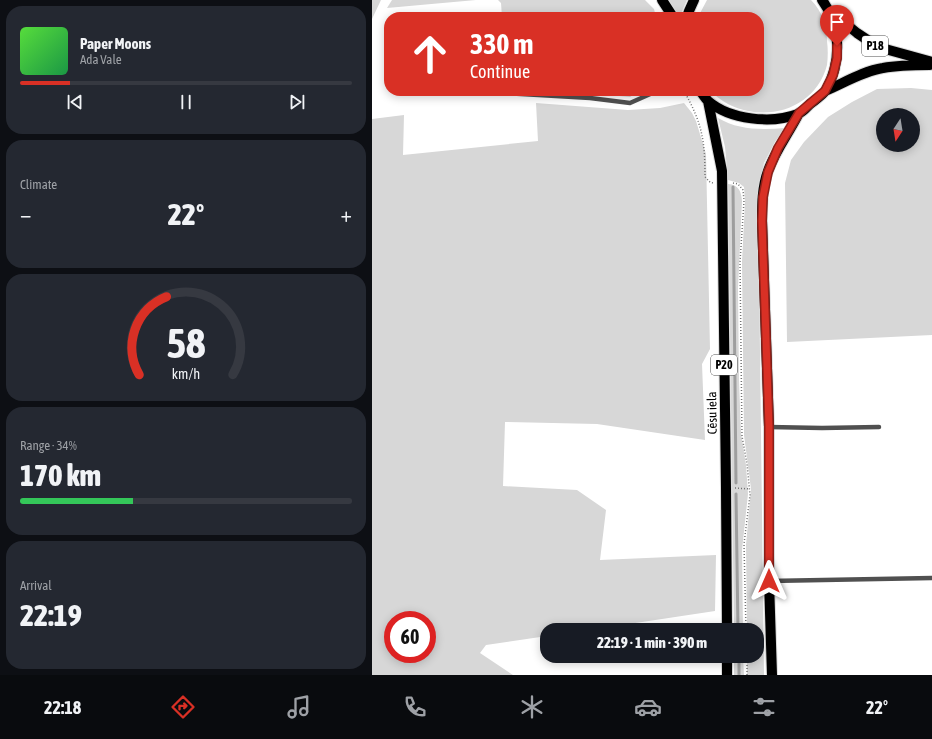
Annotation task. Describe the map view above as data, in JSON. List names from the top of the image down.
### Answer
{
  "streets": {
    "main road": ["P18", "P20", "Cēsu iela"]
  },
  "crossings": [
    ["P18", "Cēsu iela"]
  ],
  "north": "bottom",
  "page": {
    "turn": ["330 m", "Continue"],
    "song": ["Paper Moons", "Ada Vale"],
    "tile": [
      "Climate",
      ["Range · 34%", "170 km"],
      ["Arrival", "22:19"]
    ],
    "heat": ["−", "22°", "+"],
    "limit": "60",
    "trip": "22:19 · 1 min · 390 m",
    "tabs": ["22:18", "22°"],
    "gauge": ["58", "km/h"]
  }
}
